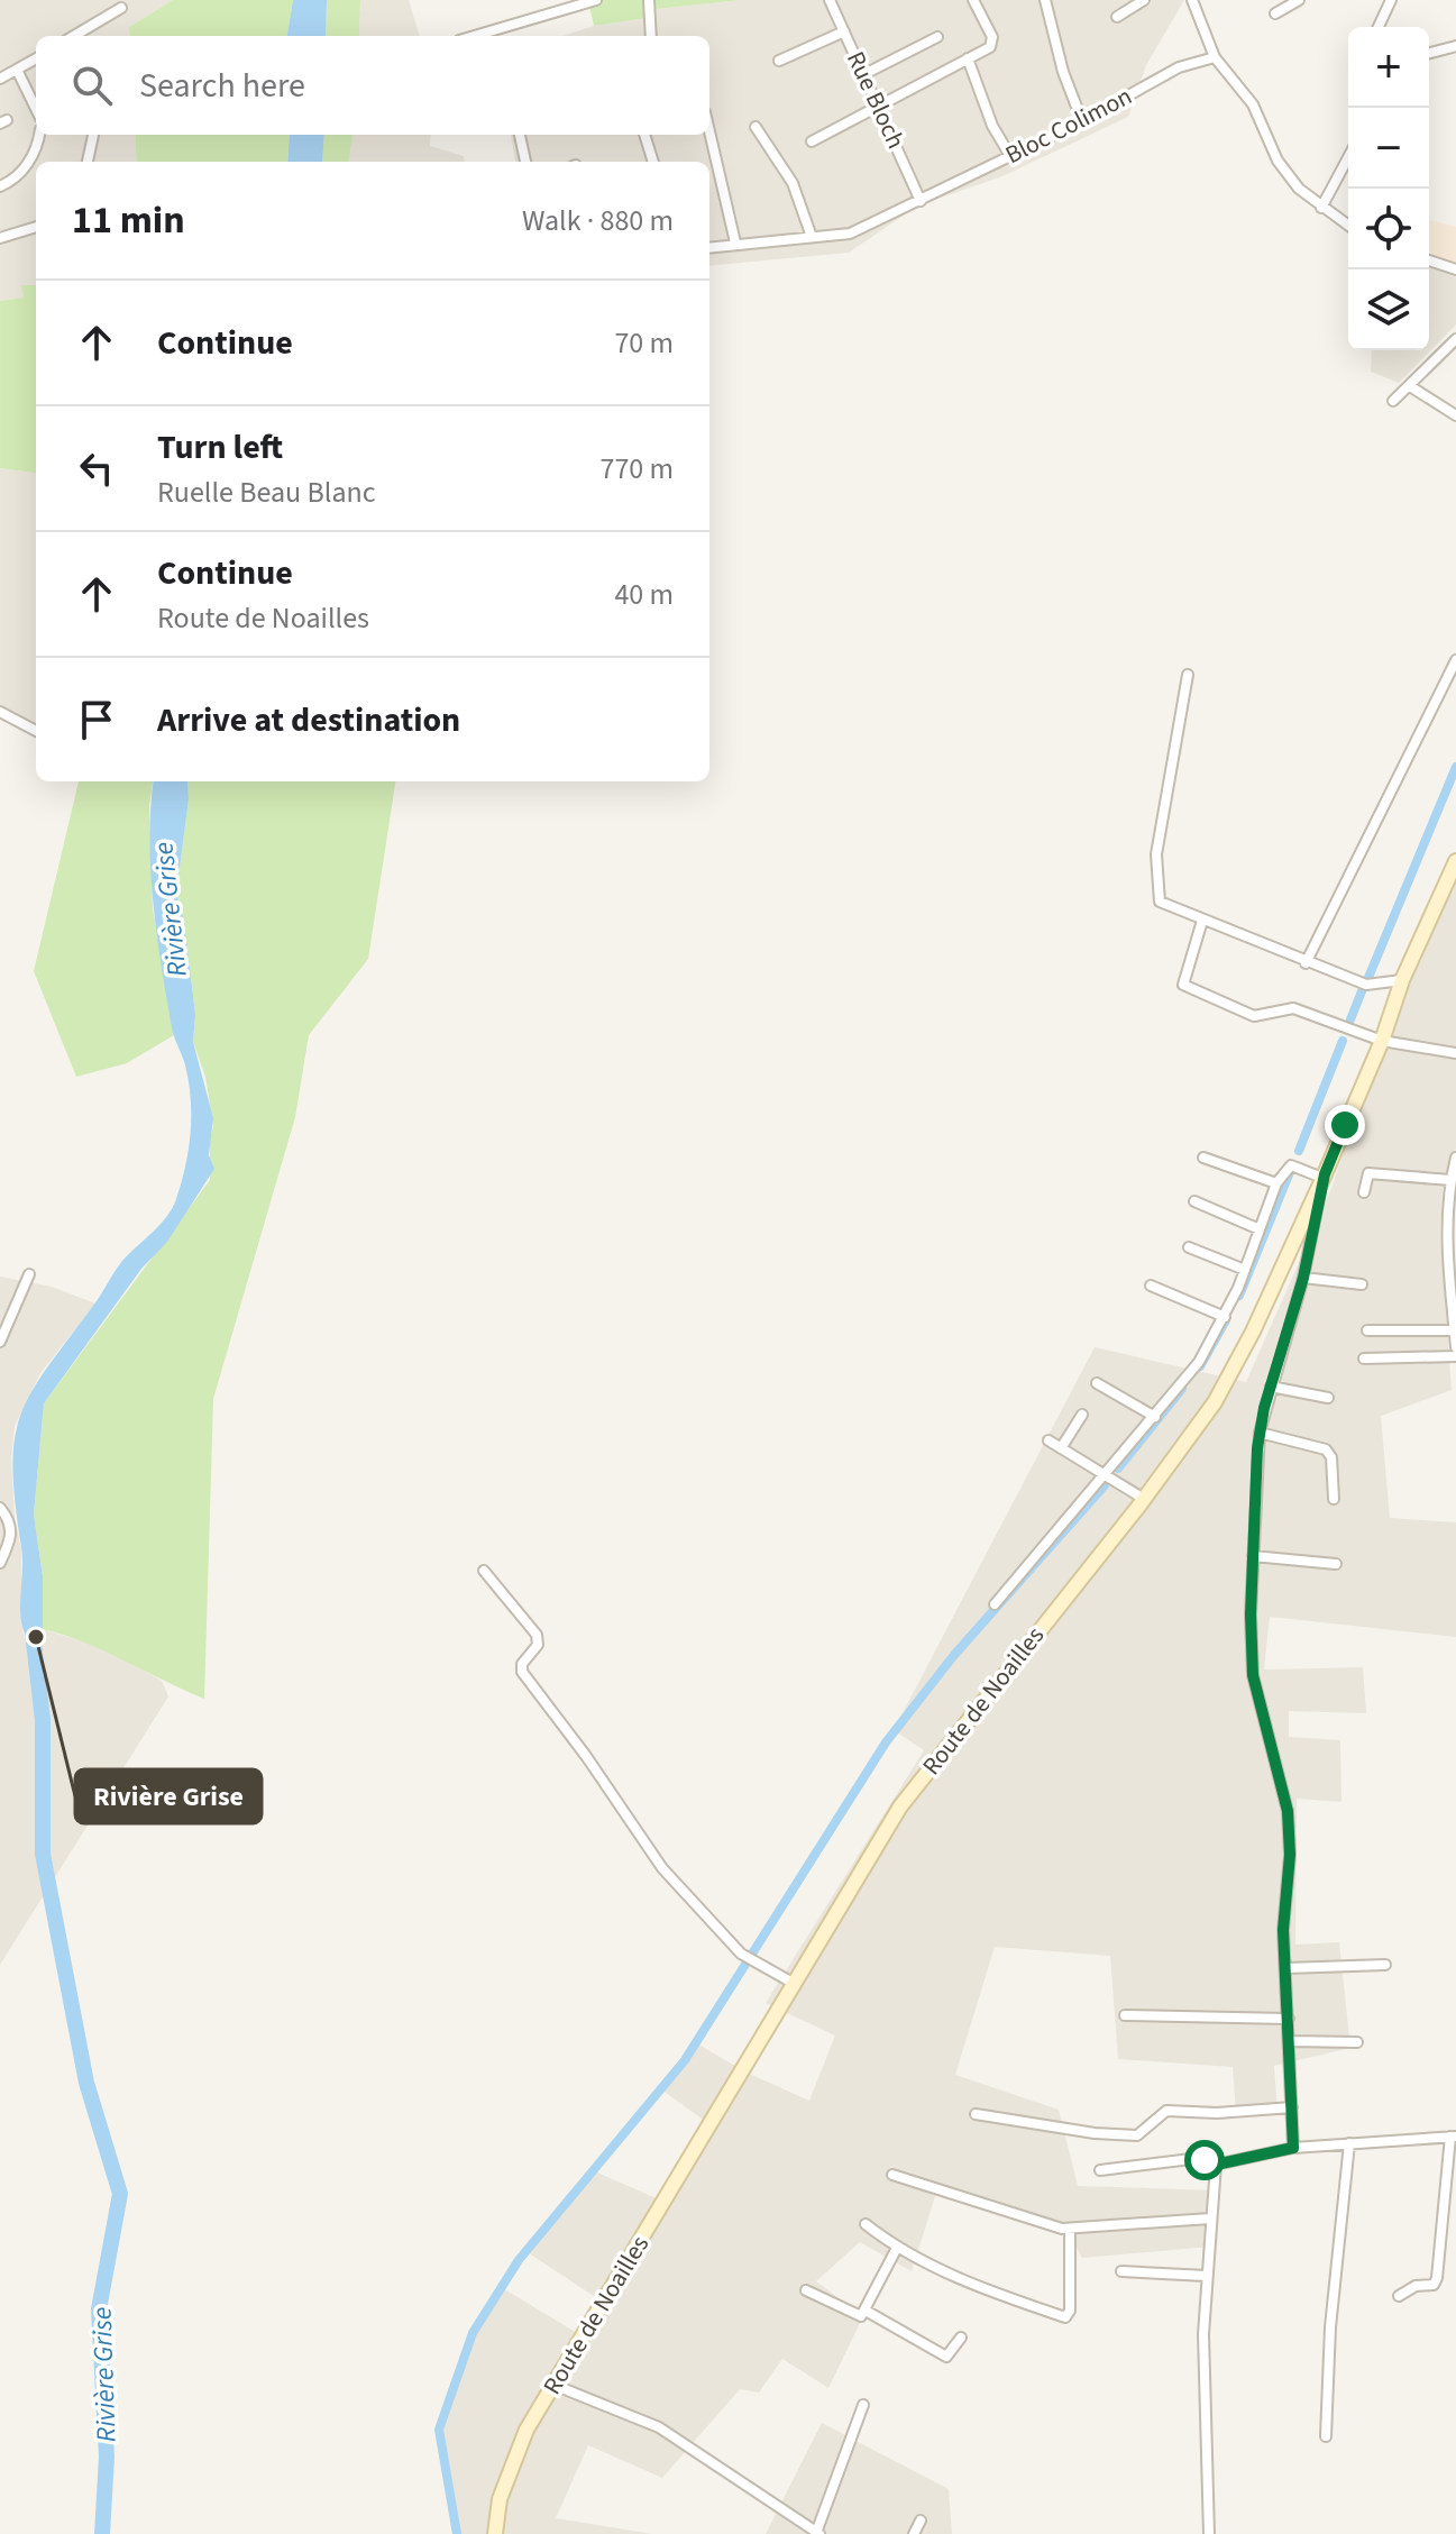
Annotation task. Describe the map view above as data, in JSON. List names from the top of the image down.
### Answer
{
  "streets": {
    "street": ["Rue Bloch", "Bloc Colimon", "Route de Noailles"]
  },
  "crossings": [
    ["Rue Bloch", "Bloc Colimon"]
  ],
  "water": ["Rivière Grise"],
  "places": ["Rivière Grise"],
  "page": {
    "map_buttons": ["+", "−"],
    "search": "Search here",
    "heading": ["11 min", "Walk · 880 m"],
    "list": [
      ["Continue", "70 m"],
      ["Turn left", "Ruelle Beau Blanc", "770 m"],
      ["Continue", "Route de Noailles", "40 m"],
      "Arrive at destination"
    ]
  }
}
